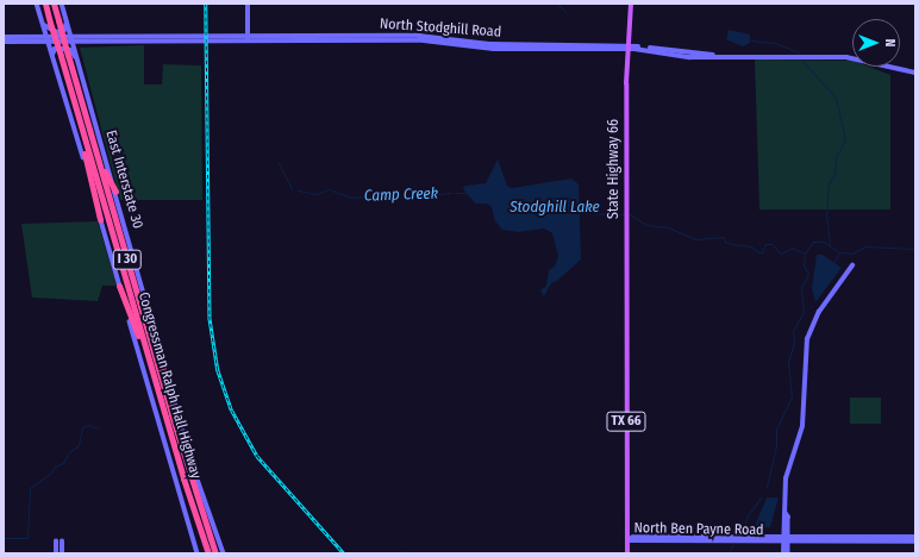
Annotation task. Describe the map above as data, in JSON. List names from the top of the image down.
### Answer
{
  "streets": {
    "highway": ["I 30", "Congressman Ralph Hall Highway"],
    "main road": [
      "North Stodghill Road",
      "State Highway 66",
      "East Interstate 30",
      "TX 66",
      "North Ben Payne Road"
    ]
  },
  "crossings": [
    ["North Stodghill Road", "State Highway 66"],
    ["North Stodghill Road", "TX 66"],
    ["State Highway 66", "TX 66"],
    ["State Highway 66", "North Ben Payne Road"],
    ["TX 66", "North Ben Payne Road"]
  ],
  "water": ["Camp Creek", "Stodghill Lake"],
  "north": "right"
}
